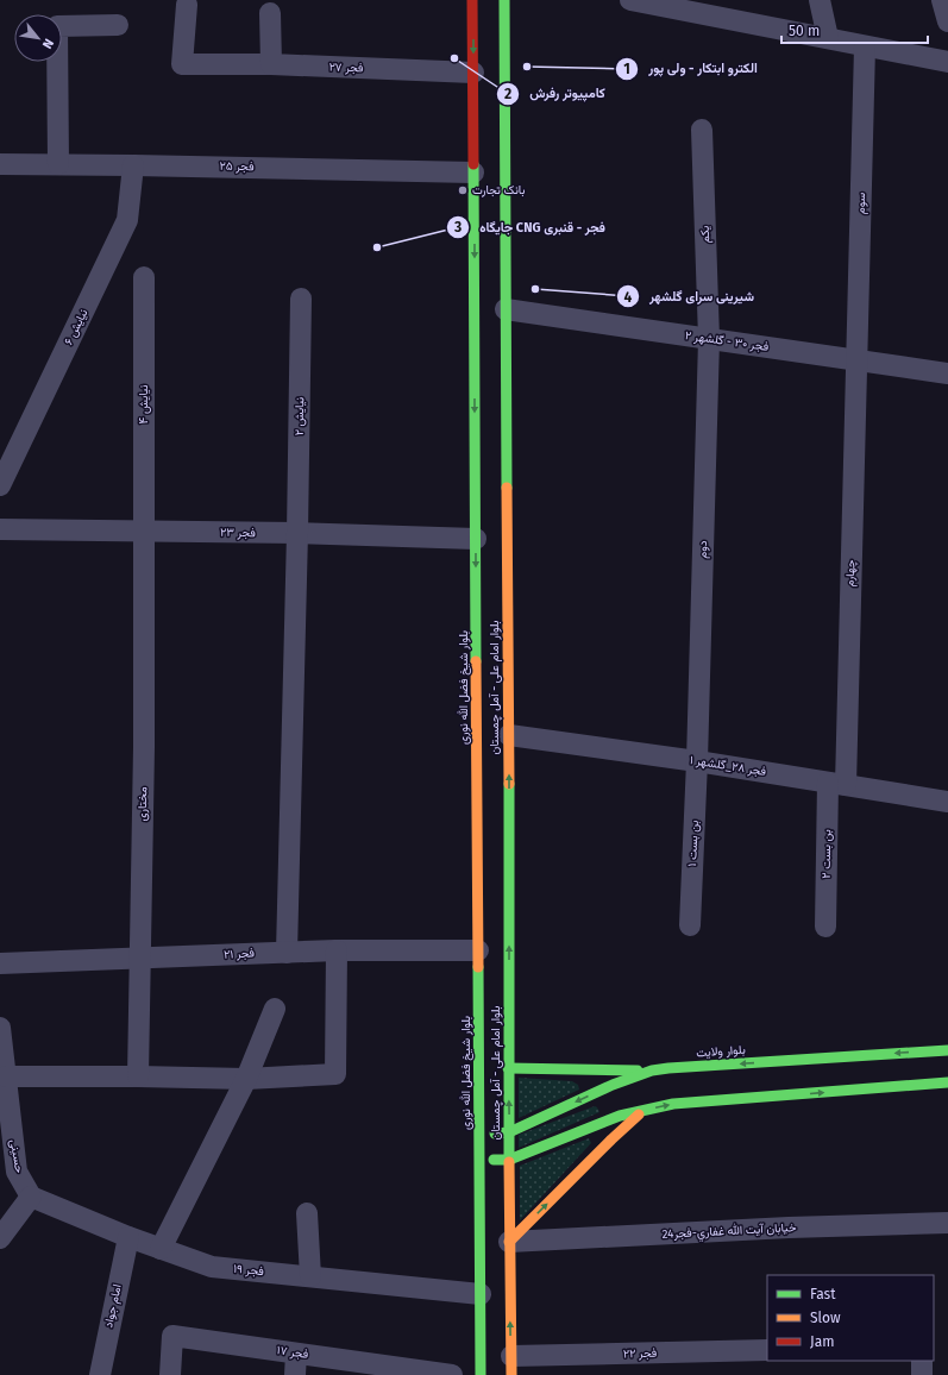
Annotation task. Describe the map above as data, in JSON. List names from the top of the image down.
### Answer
{
  "streets": {
    "main road": ["بلوار شیخ فضل الله نوری", "بلوار امام علی - آمل چمستان", "بلوار ولایت"],
    "street": [
      "فجر ۲۷",
      "فجر ۲۵",
      "سوم",
      "یکم",
      "نیایش ۶",
      "فجر ۳۰ - گلشهر ۲",
      "نیایش ۴",
      "نیایش ۲",
      "فجر ۲۳",
      "دوم",
      "چهارم",
      "فجر ۲۸_گلشهر ۱",
      "مختاری",
      "بن بست ۱",
      "بن بست ۲",
      "فجر ۲۱",
      "حسینی",
      "خيابان آيت الله غفاري-فجر24",
      "فجر ۱۹",
      "امام جواد",
      "فجر ۱۷",
      "فجر ۲۲"
    ]
  },
  "crossings": [
    ["فجر ۲۷", "بلوار شیخ فضل الله نوری"],
    ["فجر ۲۵", "نیایش ۶"],
    ["فجر ۲۵", "بلوار شیخ فضل الله نوری"],
    ["سوم", "فجر ۳۰ - گلشهر ۲"],
    ["سوم", "چهارم"],
    ["یکم", "فجر ۳۰ - گلشهر ۲"],
    ["یکم", "دوم"],
    ["فجر ۳۰ - گلشهر ۲", "دوم"],
    ["فجر ۳۰ - گلشهر ۲", "چهارم"],
    ["فجر ۳۰ - گلشهر ۲", "بلوار امام علی - آمل چمستان"],
    ["نیایش ۴", "فجر ۲۳"],
    ["نیایش ۴", "مختاری"],
    ["نیایش ۲", "فجر ۲۳"],
    ["نیایش ۲", "فجر ۲۱"],
    ["فجر ۲۳", "بلوار شیخ فضل الله نوری"],
    ["فجر ۲۳", "مختاری"],
    ["دوم", "فجر ۲۸_گلشهر ۱"],
    ["دوم", "بن بست ۱"],
    ["چهارم", "فجر ۲۸_گلشهر ۱"],
    ["چهارم", "بن بست ۲"],
    ["بلوار شیخ فضل الله نوری", "فجر ۲۱"],
    ["بلوار شیخ فضل الله نوری", "فجر ۱۹"],
    ["بلوار امام علی - آمل چمستان", "فجر ۲۸_گلشهر ۱"],
    ["بلوار امام علی - آمل چمستان", "بلوار ولایت"],
    ["بلوار امام علی - آمل چمستان", "خيابان آيت الله غفاري-فجر24"],
    ["بلوار امام علی - آمل چمستان", "فجر ۲۲"],
    ["فجر ۲۸_گلشهر ۱", "بن بست ۱"],
    ["فجر ۲۸_گلشهر ۱", "بن بست ۲"],
    ["مختاری", "فجر ۲۱"],
    ["حسینی", "فجر ۱۹"],
    ["فجر ۱۹", "امام جواد"]
  ],
  "one_way": ["بلوار شیخ فضل الله نوری", "بلوار امام علی - آمل چمستان"],
  "places": [
    "کامپیوتر رفرش",
    "الکترو ابتکار - ولی پور",
    "بانک تجارت",
    "جایگاه CNG فجر - قنبری",
    "شیرینی سرای گلشهر"
  ],
  "legend": ["Fast", "Slow", "Jam"],
  "scale_bar": "50 m",
  "north": "bottom right"
}
